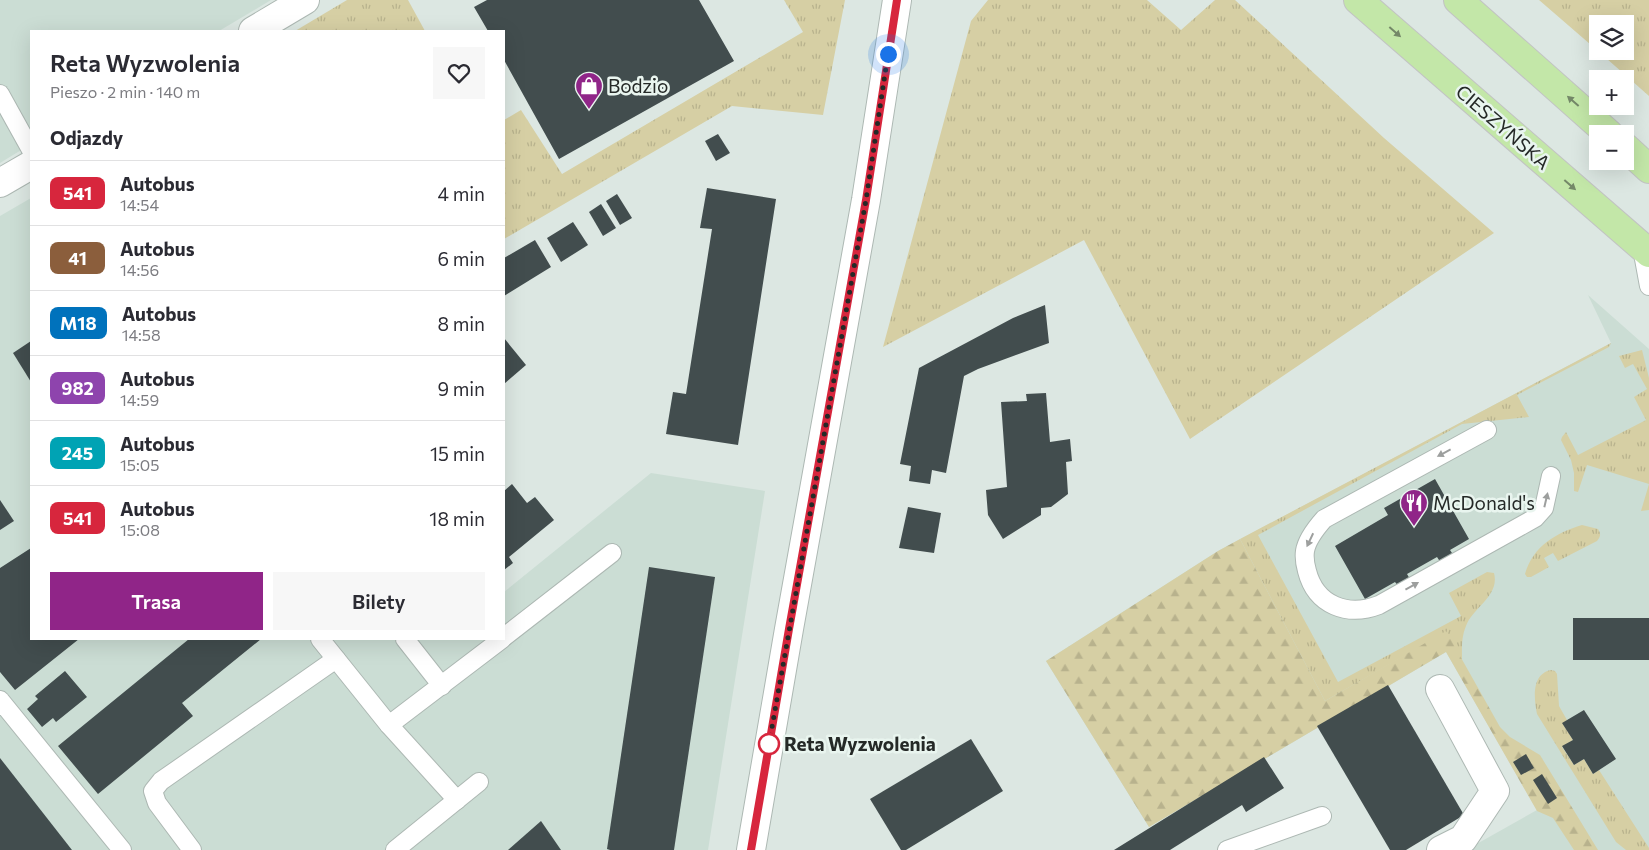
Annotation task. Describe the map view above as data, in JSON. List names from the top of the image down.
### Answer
{
  "streets": {
    "main road": ["CIESZYŃSKA"]
  },
  "places": {
    "shop": ["Bodzio"],
    "restaurant": ["McDonald's"],
    "other": ["Reta Wyzwolenia"]
  },
  "lines": ["bus line 541"],
  "page": {
    "map_buttons": ["+", "−"],
    "heading": [
      ["Reta Wyzwolenia", "Pieszo · 2 min · 140 m"],
      "Odjazdy"
    ],
    "list": [
      {
        "mark": "541",
        "name": "Autobus",
        "note": "14:54",
        "value": "4 min"
      },
      {
        "mark": "41",
        "name": "Autobus",
        "note": "14:56",
        "value": "6 min"
      },
      {
        "mark": "M18",
        "name": "Autobus",
        "note": "14:58",
        "value": "8 min"
      },
      {
        "mark": "982",
        "name": "Autobus",
        "note": "14:59",
        "value": "9 min"
      },
      {
        "mark": "245",
        "name": "Autobus",
        "note": "15:05",
        "value": "15 min"
      },
      {
        "mark": "541",
        "name": "Autobus",
        "note": "15:08",
        "value": "18 min"
      }
    ],
    "buttons": ["Trasa", "Bilety"]
  }
}
